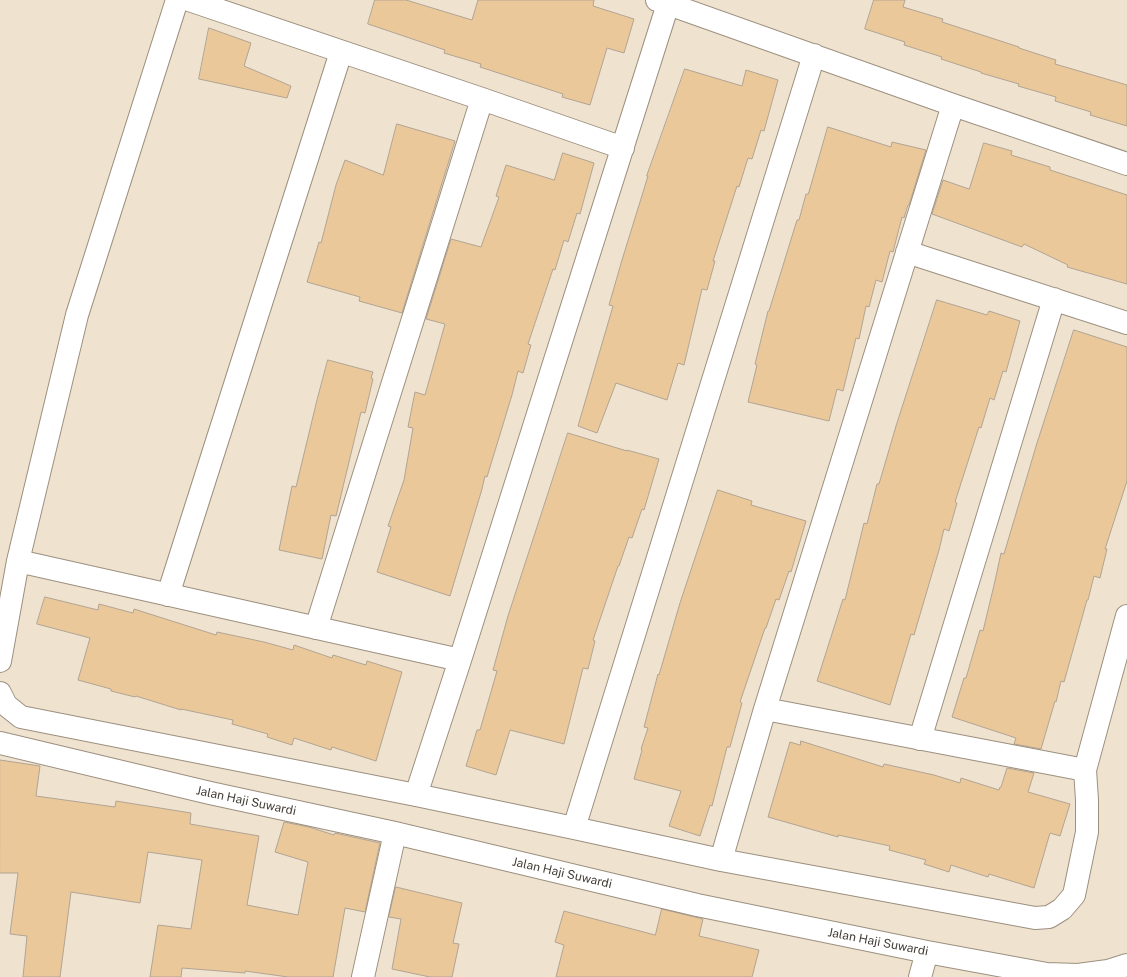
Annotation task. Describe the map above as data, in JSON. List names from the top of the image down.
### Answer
{
  "streets": {
    "street": ["Jalan Haji Suwardi"]
  }
}
